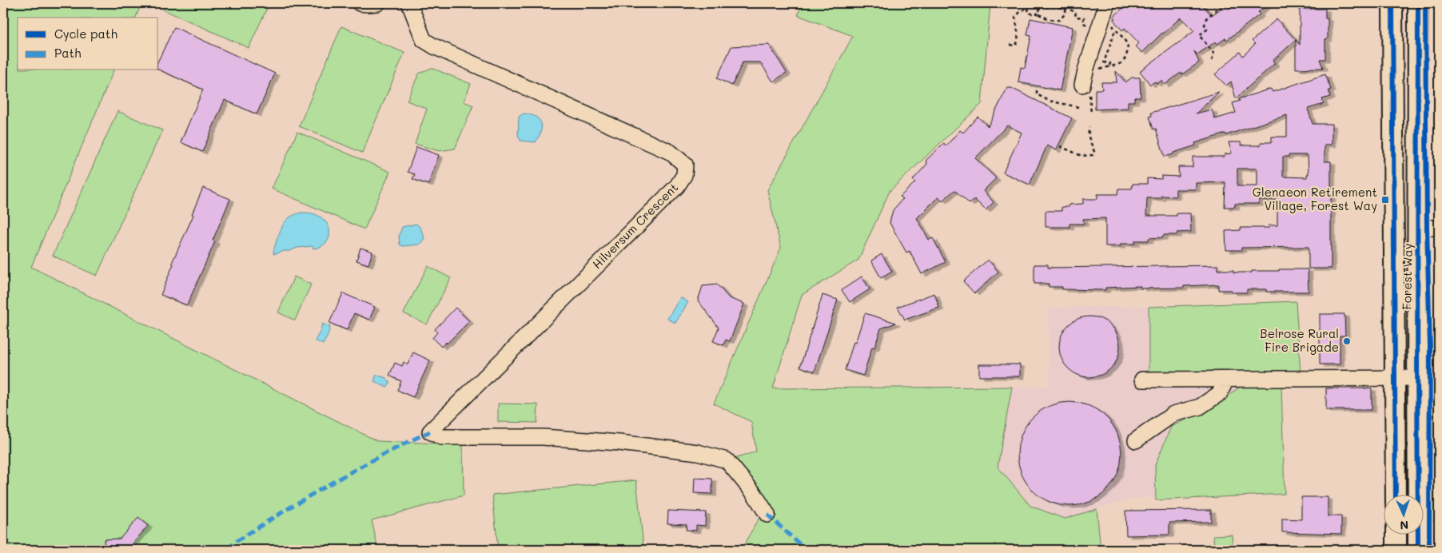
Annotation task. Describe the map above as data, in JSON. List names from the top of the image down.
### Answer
{
  "streets": {
    "main road": ["Forest Way"],
    "street": ["Hilversum Crescent"]
  },
  "places": {
    "transit": ["Glenaeon Retirement Village, Forest Way"],
    "other": ["Belrose Rural Fire Brigade"]
  },
  "legend": ["Cycle path", "Path"],
  "north": "bottom"
}
